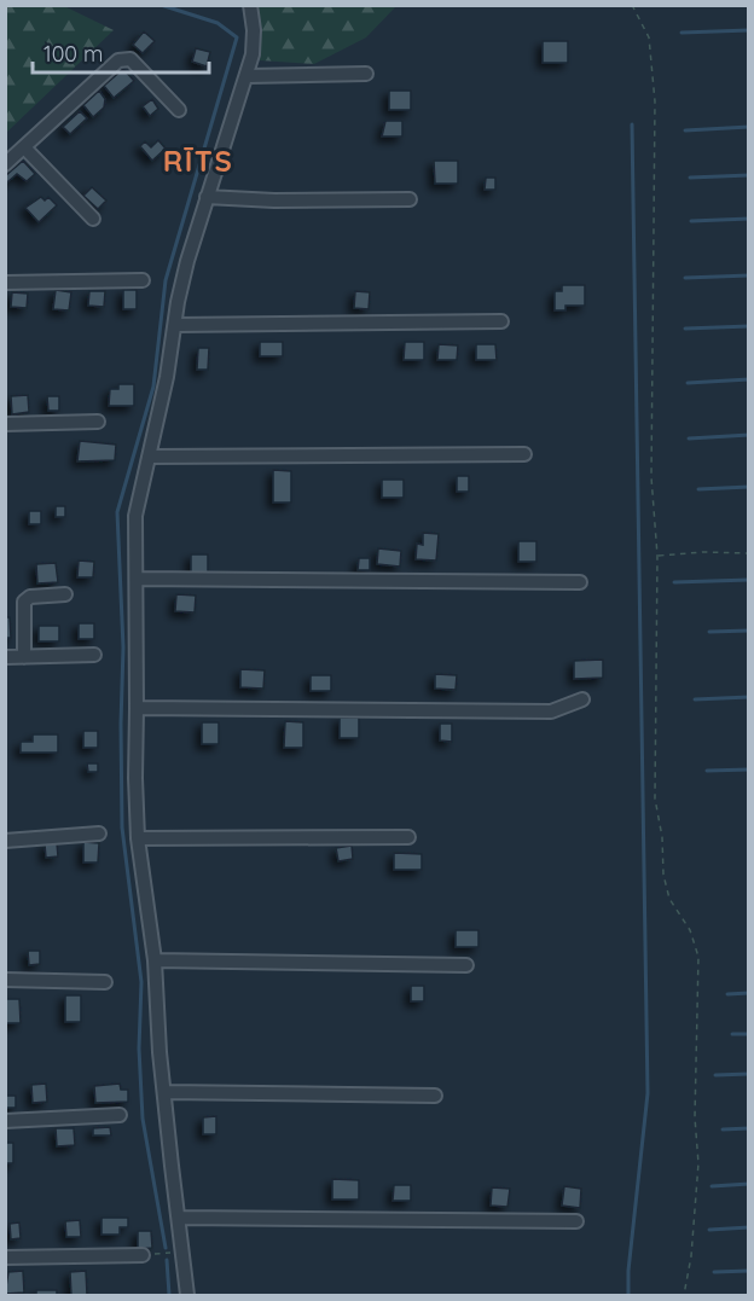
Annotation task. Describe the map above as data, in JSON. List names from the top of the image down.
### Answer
{
  "districts": ["RĪTS"],
  "scale_bar": "100 m"
}
